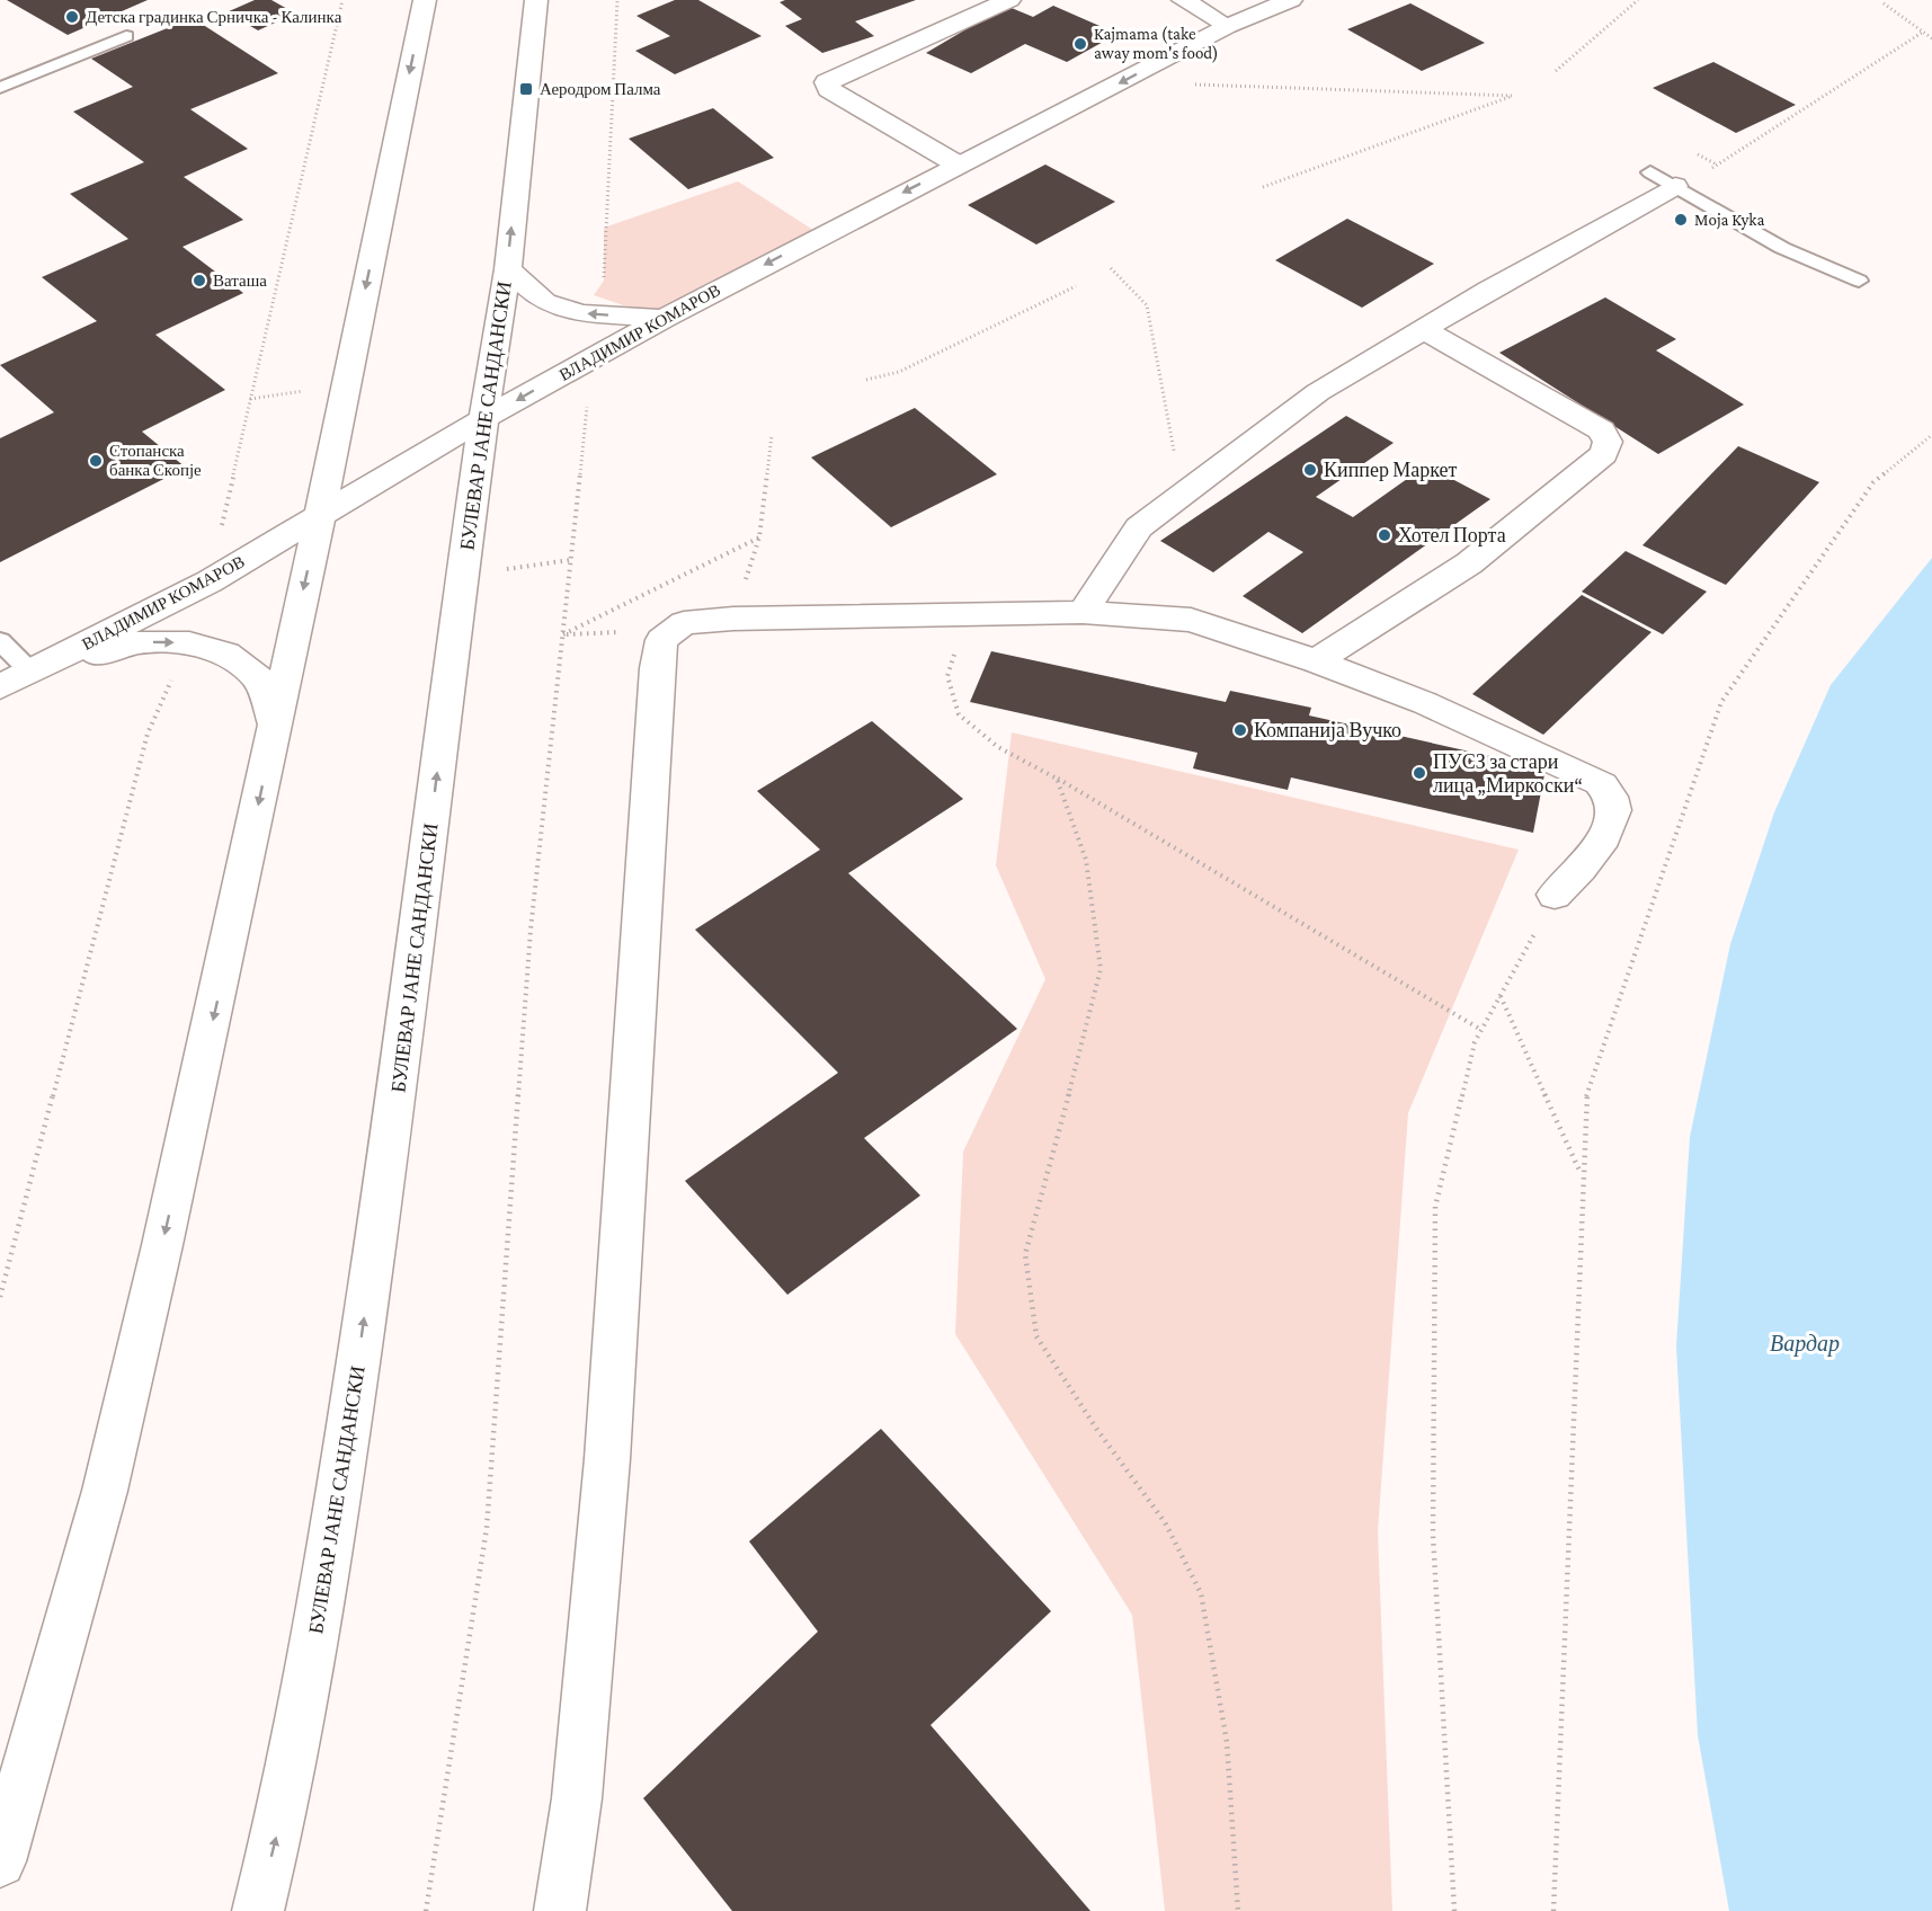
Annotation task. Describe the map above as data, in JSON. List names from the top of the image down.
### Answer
{
  "streets": {
    "street": ["ВЛАДИМИР КОМАРОВ", "БУЛЕВАР ЈАНЕ САНДАНСКИ"]
  },
  "crossings": [
    ["ВЛАДИМИР КОМАРОВ", "БУЛЕВАР ЈАНЕ САНДАНСКИ"]
  ],
  "one_way": ["ВЛАДИМИР КОМАРОВ"],
  "water": ["Вардар"],
  "places": {
    "other": [
      "Детска градинка Срничка - Калинка",
      "Kajmama (take away mom's food)",
      "Moja Kyka",
      "Ваташа",
      "Стопанска банка Скопје",
      "Киппер Маркет",
      "Хотел Порта",
      "Компанија Вучко",
      "ПУСЗ за стари лица „Миркоски“"
    ],
    "transit": ["Аеродром Палма"]
  }
}
